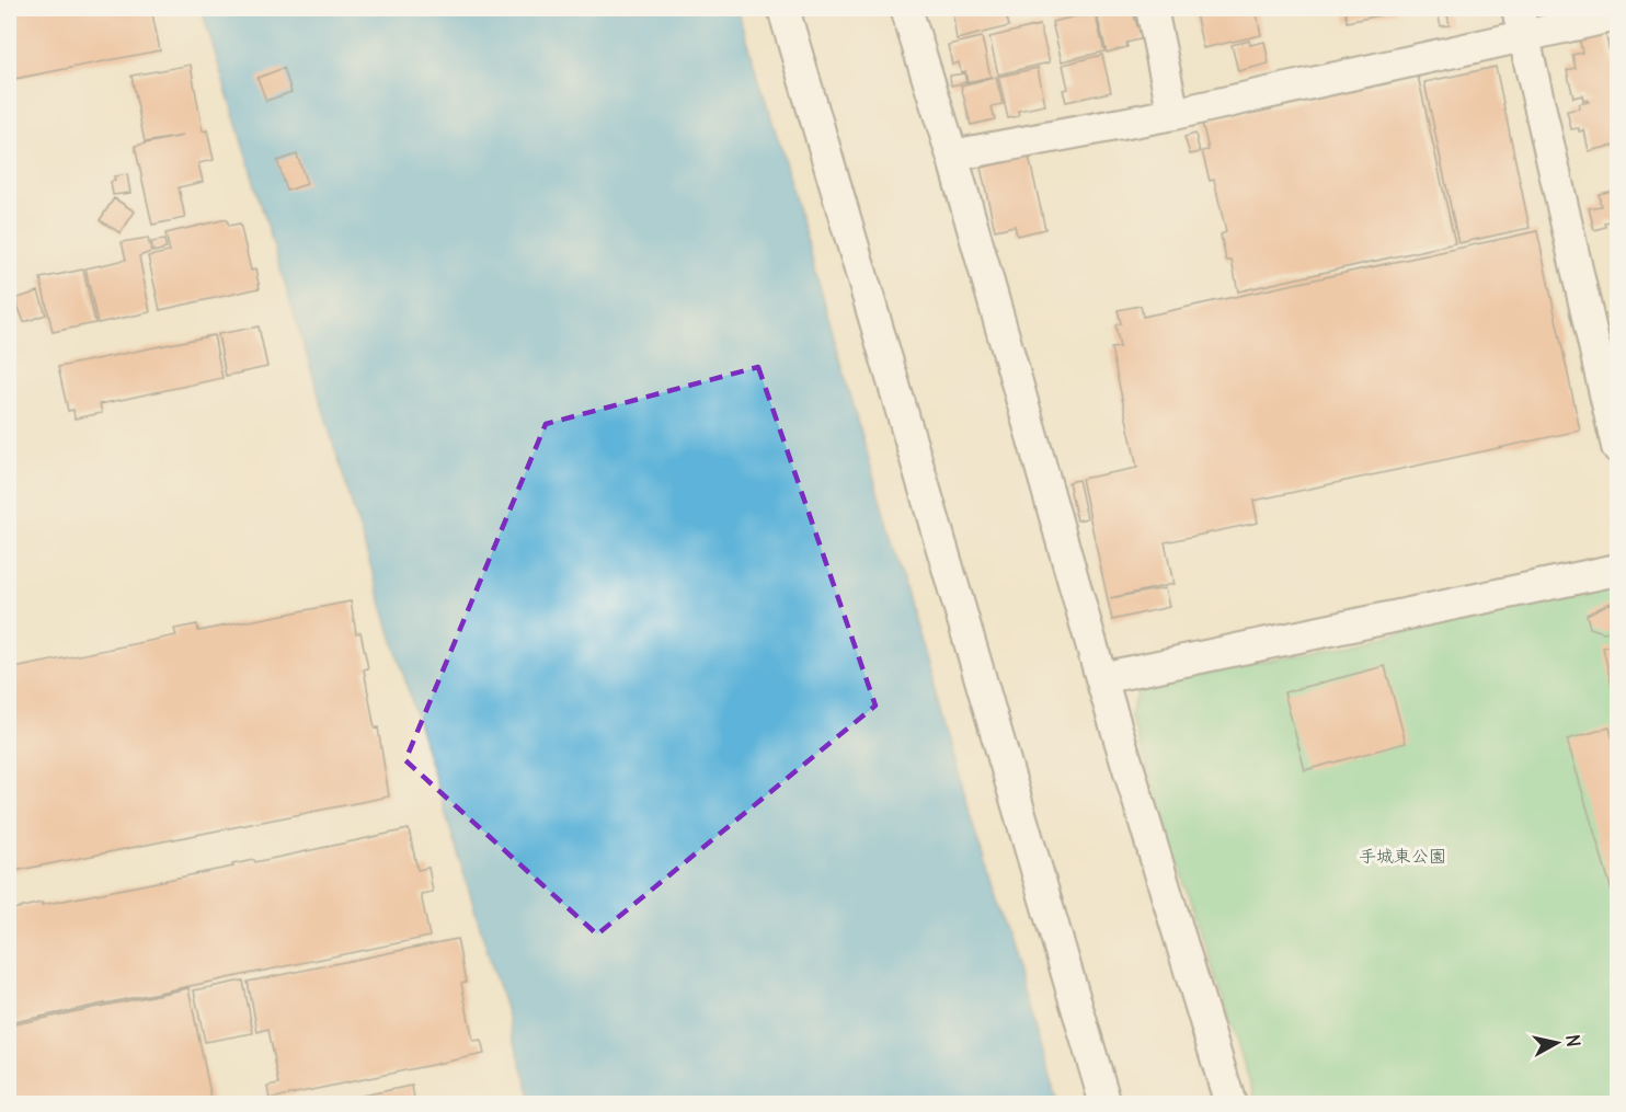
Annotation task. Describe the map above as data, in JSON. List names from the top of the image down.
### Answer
{
  "parks": ["手城東公園"],
  "north": "right"
}
